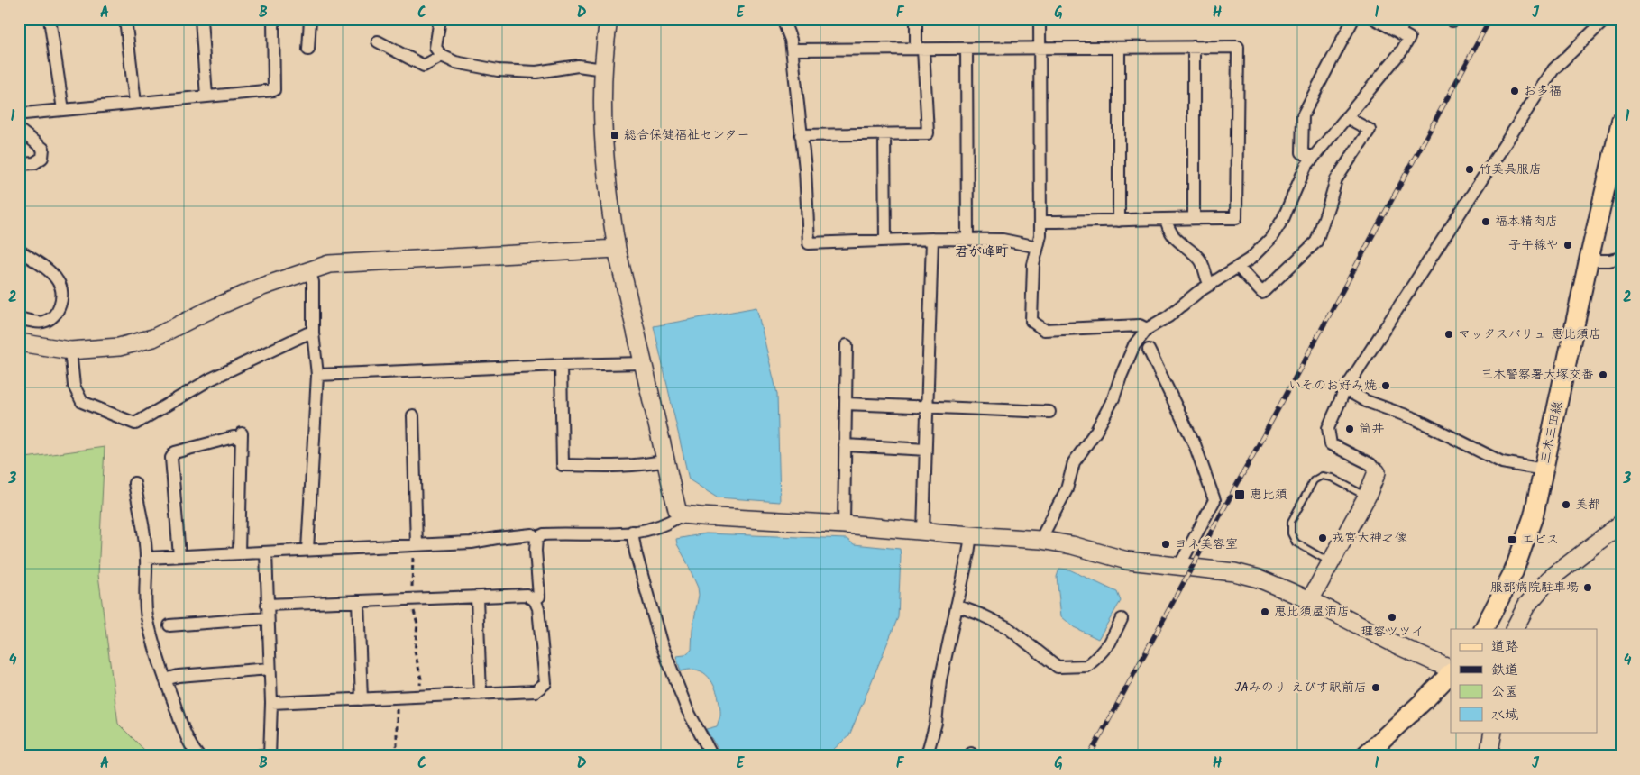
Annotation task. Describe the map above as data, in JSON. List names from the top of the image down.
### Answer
{
  "streets": {
    "main road": ["三木三田線"]
  },
  "districts": ["君が峰町"],
  "places": {
    "other": [
      "お多福",
      "竹美呉服店",
      "福本精肉店",
      "子午線や",
      "マックスバリュ 恵比須店",
      "三木警察署大塚交番",
      "いそのお好み焼",
      "筒井",
      "美都",
      "戎宮大神之像",
      "ヨネ美容室",
      "服部病院駐車場",
      "恵比須屋酒店",
      "理容ツツイ",
      "JAみのり えびす駅前店"
    ],
    "transit": ["総合保健福祉センター", "恵比須", "エビス"]
  },
  "legend": [
    "道路",
    "鉄道",
    "公園",
    "水域"
  ],
  "grid": {
    "columns": [
      "A",
      "B",
      "C",
      "D",
      "E",
      "F",
      "G",
      "H",
      "I",
      "J"
    ],
    "rows": [
      "1",
      "2",
      "3",
      "4"
    ]
  }
}
